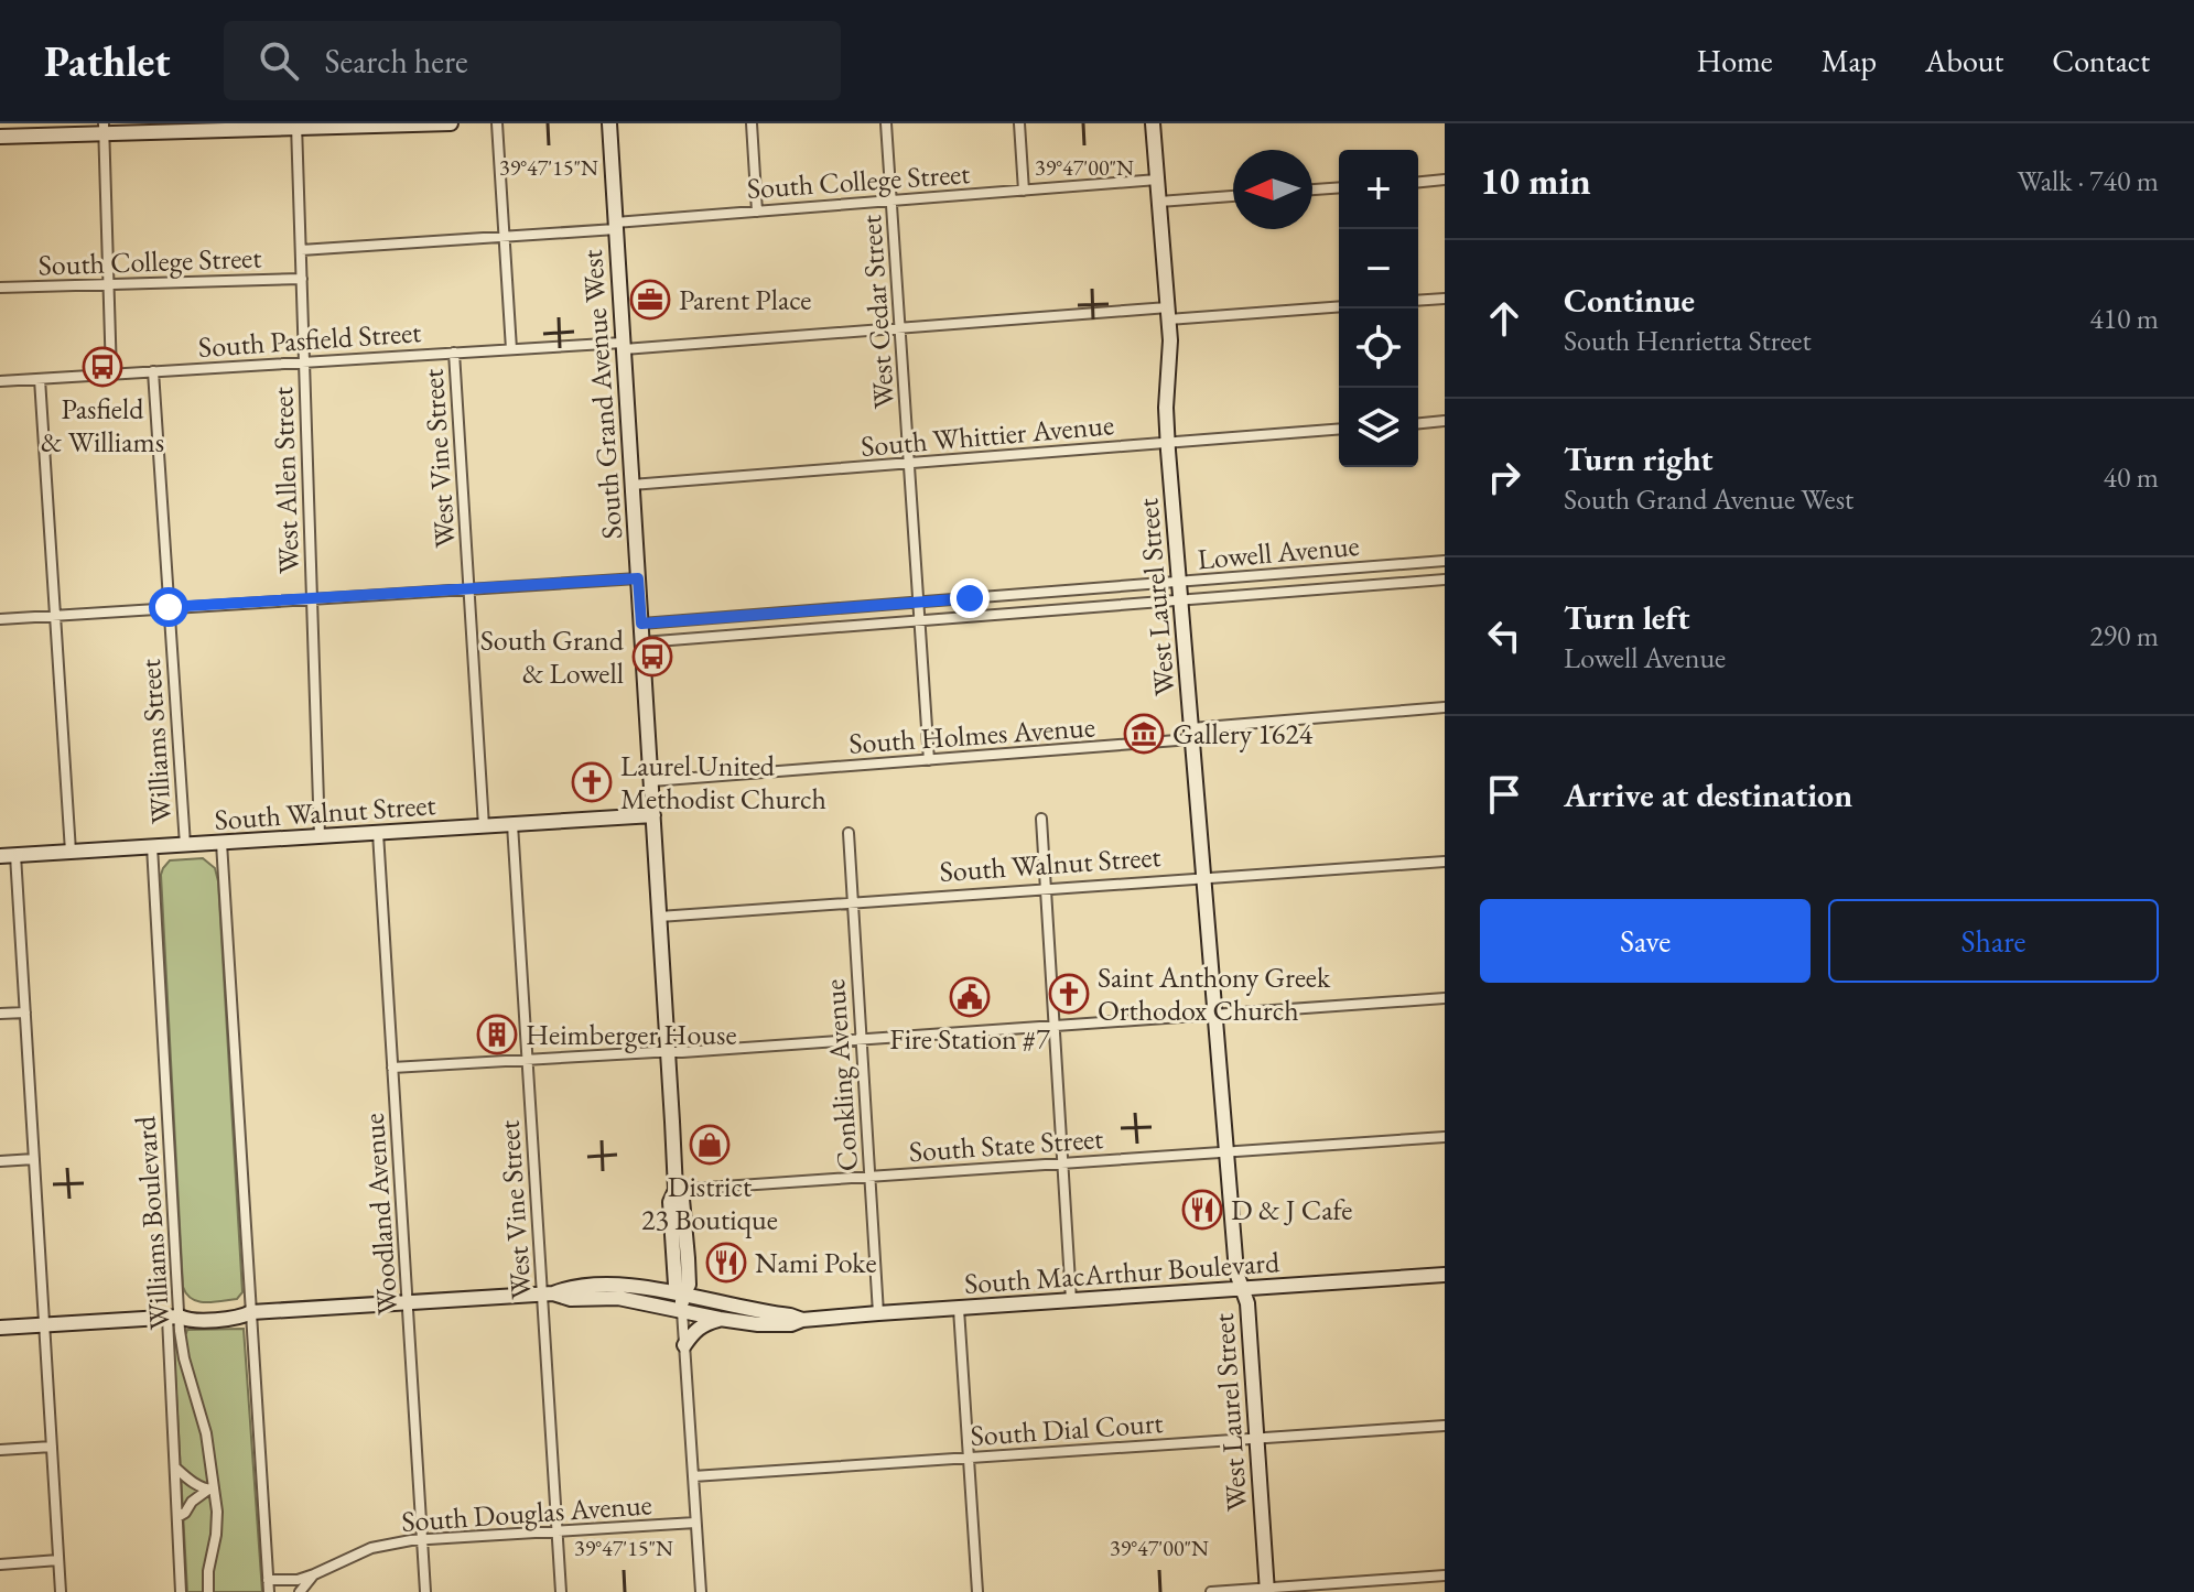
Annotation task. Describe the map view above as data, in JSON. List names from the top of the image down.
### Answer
{
  "streets": {
    "main road": [
      "South Grand Avenue West",
      "West Laurel Street",
      "South Walnut Street",
      "South MacArthur Boulevard"
    ],
    "street": [
      "South College Street",
      "West Cedar Street",
      "South Pasfield Street",
      "South Whittier Avenue",
      "West Vine Street",
      "West Allen Street",
      "Lowell Avenue",
      "South Holmes Avenue",
      "Williams Street",
      "Conkling Avenue",
      "South State Street",
      "Woodland Avenue",
      "Williams Boulevard",
      "South Dial Court",
      "South Douglas Avenue"
    ]
  },
  "crossings": [
    ["South College Street", "West Cedar Street"],
    ["South College Street", "South Grand Avenue West"],
    ["South College Street", "West Allen Street"],
    ["South College Street", "West Laurel Street"],
    ["West Cedar Street", "South Pasfield Street"],
    ["West Cedar Street", "South Whittier Avenue"],
    ["West Cedar Street", "Lowell Avenue"],
    ["West Cedar Street", "South Holmes Avenue"],
    ["South Pasfield Street", "South Grand Avenue West"],
    ["South Pasfield Street", "West Vine Street"],
    ["South Pasfield Street", "West Allen Street"],
    ["South Pasfield Street", "West Laurel Street"],
    ["South Pasfield Street", "Williams Street"],
    ["South Grand Avenue West", "South Whittier Avenue"],
    ["South Grand Avenue West", "Lowell Avenue"],
    ["South Grand Avenue West", "South Holmes Avenue"],
    ["South Grand Avenue West", "South Walnut Street"],
    ["South Grand Avenue West", "South State Street"],
    ["South Grand Avenue West", "South MacArthur Boulevard"],
    ["South Grand Avenue West", "South Dial Court"],
    ["South Grand Avenue West", "South Douglas Avenue"],
    ["South Whittier Avenue", "West Laurel Street"],
    ["West Vine Street", "South Walnut Street"],
    ["West Vine Street", "South MacArthur Boulevard"],
    ["West Vine Street", "South Douglas Avenue"],
    ["West Allen Street", "South Walnut Street"],
    ["Lowell Avenue", "West Laurel Street"],
    ["West Laurel Street", "South Holmes Avenue"],
    ["West Laurel Street", "South Walnut Street"],
    ["West Laurel Street", "South State Street"],
    ["West Laurel Street", "South MacArthur Boulevard"],
    ["West Laurel Street", "South Dial Court"],
    ["Williams Street", "South Walnut Street"],
    ["South Walnut Street", "Conkling Avenue"],
    ["South Walnut Street", "Woodland Avenue"],
    ["South Walnut Street", "Williams Boulevard"],
    ["Conkling Avenue", "South State Street"],
    ["Conkling Avenue", "South MacArthur Boulevard"],
    ["Woodland Avenue", "South MacArthur Boulevard"],
    ["Woodland Avenue", "South Douglas Avenue"],
    ["Williams Boulevard", "South MacArthur Boulevard"]
  ],
  "places": {
    "office": ["Parent Place"],
    "bus stop": ["Pasfield & Williams", "South Grand & Lowell"],
    "museum": ["Gallery 1624"],
    "church": ["Laurel United Methodist Church", "Saint Anthony Greek Orthodox Church"],
    "public building": ["Fire Station #7"],
    "building": ["Heimberger House"],
    "shop": ["District 23 Boutique"],
    "restaurant": ["D & J Cafe", "Nami Poke"]
  },
  "north": "left",
  "page": {
    "header": "Pathlet",
    "search": "Search here",
    "nav": [
      "Home",
      "Map",
      "About",
      "Contact"
    ],
    "heading": ["10 min", "Walk · 740 m"],
    "map_buttons": ["+", "−"],
    "list": [
      ["Continue", "South Henrietta Street", "410 m"],
      ["Turn right", "South Grand Avenue West", "40 m"],
      ["Turn left", "Lowell Avenue", "290 m"],
      "Arrive at destination"
    ],
    "buttons": ["Save", "Share"]
  },
  "coordinates": ["39°47'15\"N", "39°47'00\"N"]
}
